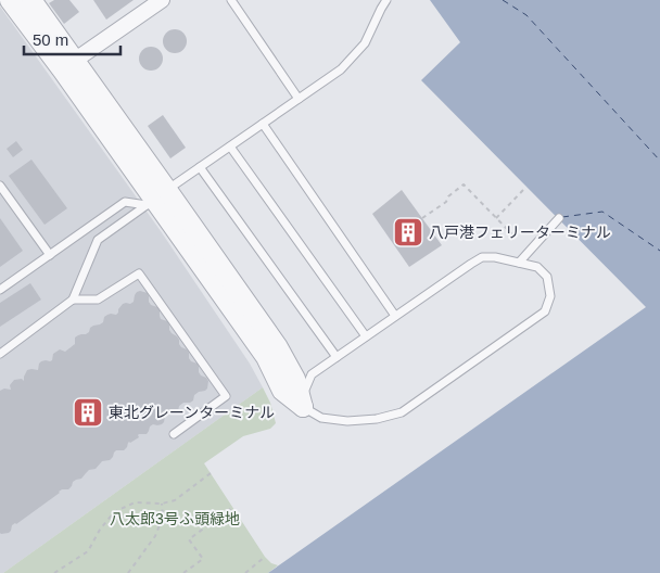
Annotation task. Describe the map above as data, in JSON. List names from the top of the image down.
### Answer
{
  "parks": ["八太郎3号ふ頭緑地"],
  "places": {
    "building": ["八戸港フェリーターミナル", "東北グレーンターミナル"]
  },
  "scale_bar": "50 m"
}
